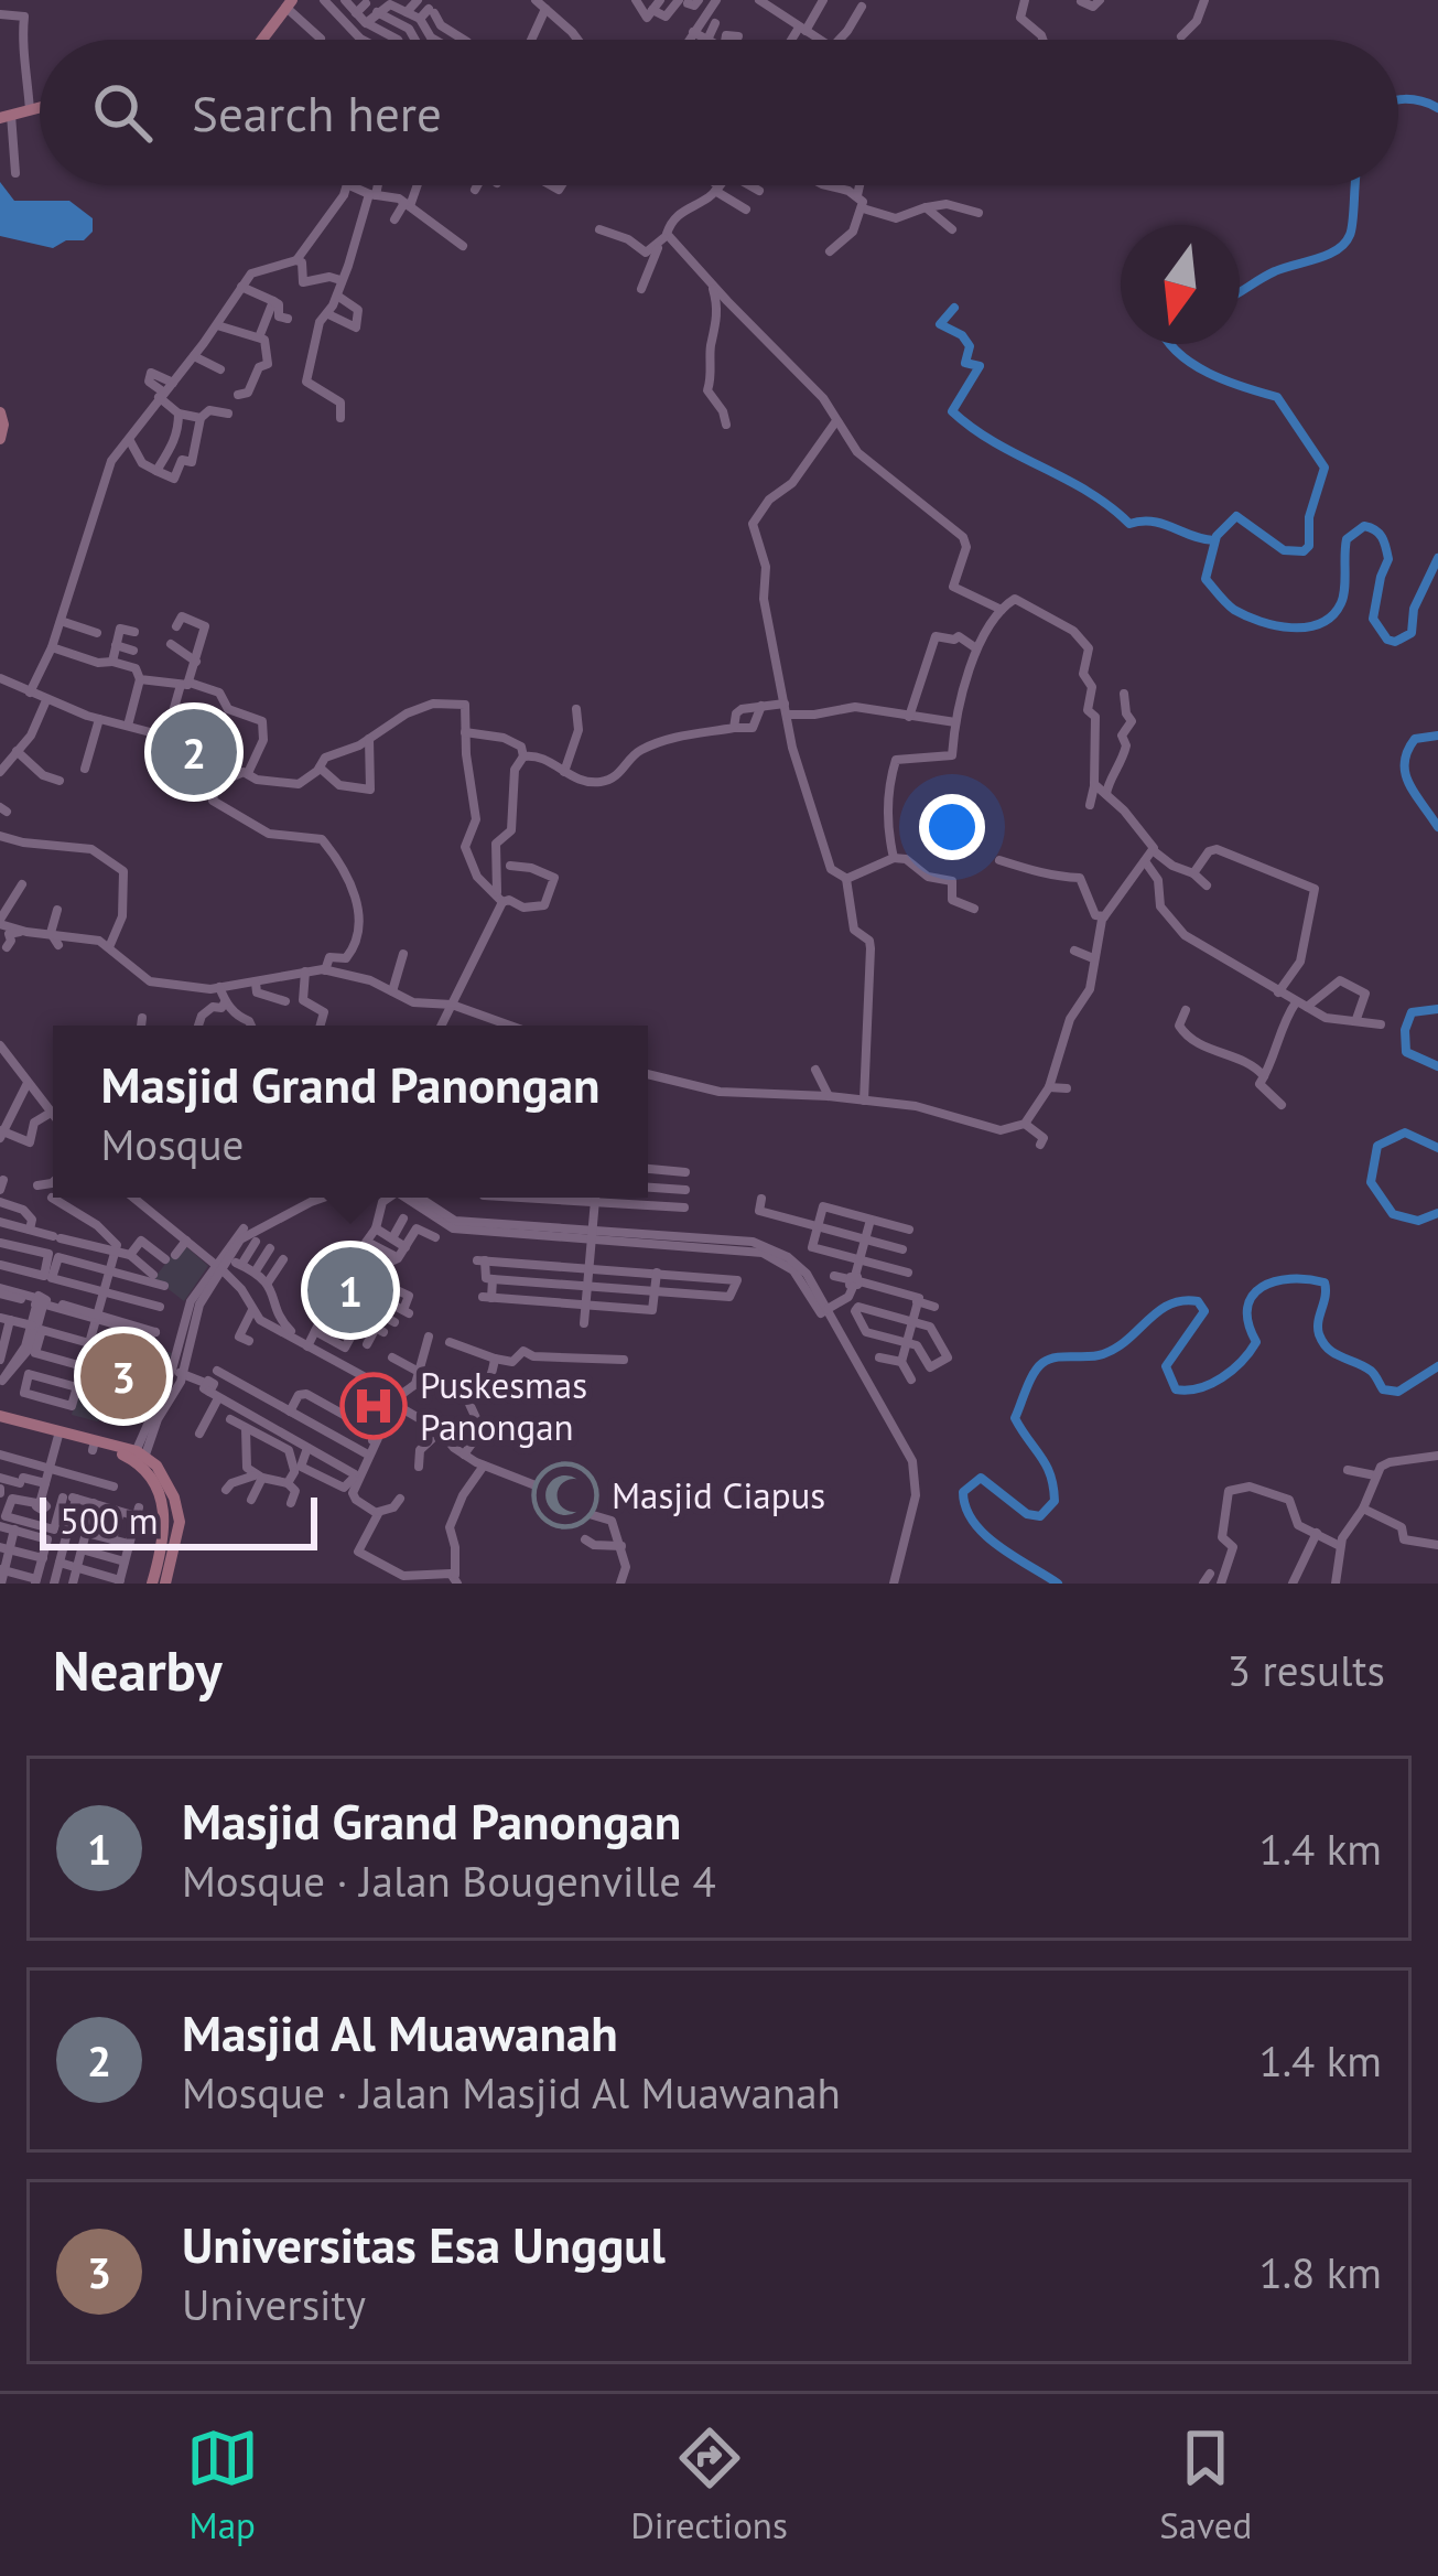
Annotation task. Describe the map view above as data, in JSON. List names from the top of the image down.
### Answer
{
  "places": {
    "hospital": ["Puskesmas Panongan"],
    "mosque": ["Masjid Ciapus"]
  },
  "scale_bar": "500 m",
  "north": "bottom",
  "page": {
    "search": "Search here",
    "pins": ["2", "1", "3"],
    "popup": ["Masjid Grand Panongan", "Mosque"],
    "scale": "500 m",
    "heading": ["Nearby", "3 results"],
    "list": [
      {
        "mark": "1",
        "name": "Masjid Grand Panongan",
        "note": "Mosque · Jalan Bougenville 4",
        "value": "1.4 km"
      },
      {
        "mark": "2",
        "name": "Masjid Al Muawanah",
        "note": "Mosque · Jalan Masjid Al Muawanah",
        "value": "1.4 km"
      },
      {
        "mark": "3",
        "name": "Universitas Esa Unggul",
        "note": "University",
        "value": "1.8 km"
      }
    ],
    "nav": ["Map", "Directions", "Saved"]
  }
}
